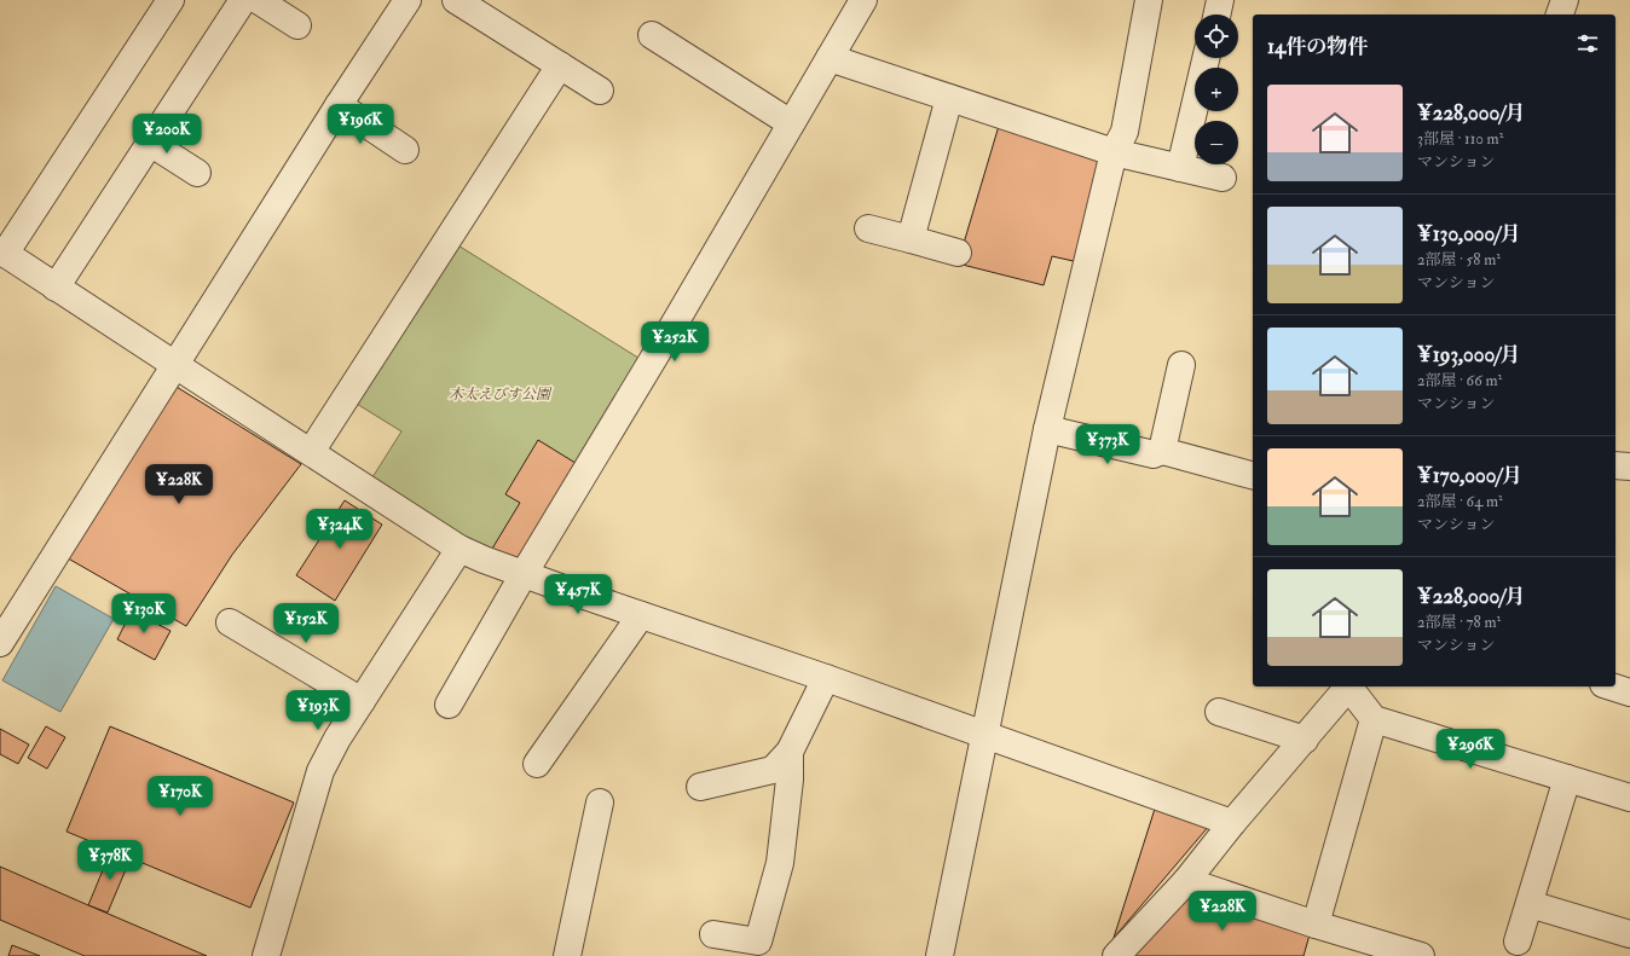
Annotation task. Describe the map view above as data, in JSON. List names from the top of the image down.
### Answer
{
  "parks": ["木太えびす公園"],
  "page": {
    "map_buttons": ["+", "−"],
    "heading": "14件の物件",
    "list": [
      {
        "name": "¥228,000/月",
        "note": "3部屋 · 110 m² · マンション"
      },
      {
        "name": "¥130,000/月",
        "note": "2部屋 · 58 m² · マンション"
      },
      {
        "name": "¥193,000/月",
        "note": "2部屋 · 66 m² · マンション"
      },
      {
        "name": "¥170,000/月",
        "note": "2部屋 · 64 m² · マンション"
      },
      {
        "name": "¥228,000/月",
        "note": "2部屋 · 78 m² · マンション"
      }
    ],
    "price": [
      "¥196K",
      "¥200K",
      "¥252K",
      "¥373K",
      "¥228K",
      "¥324K",
      "¥457K",
      "¥130K",
      "¥152K",
      "¥193K",
      "¥296K",
      "¥170K",
      "¥378K",
      "¥228K"
    ]
  }
}
